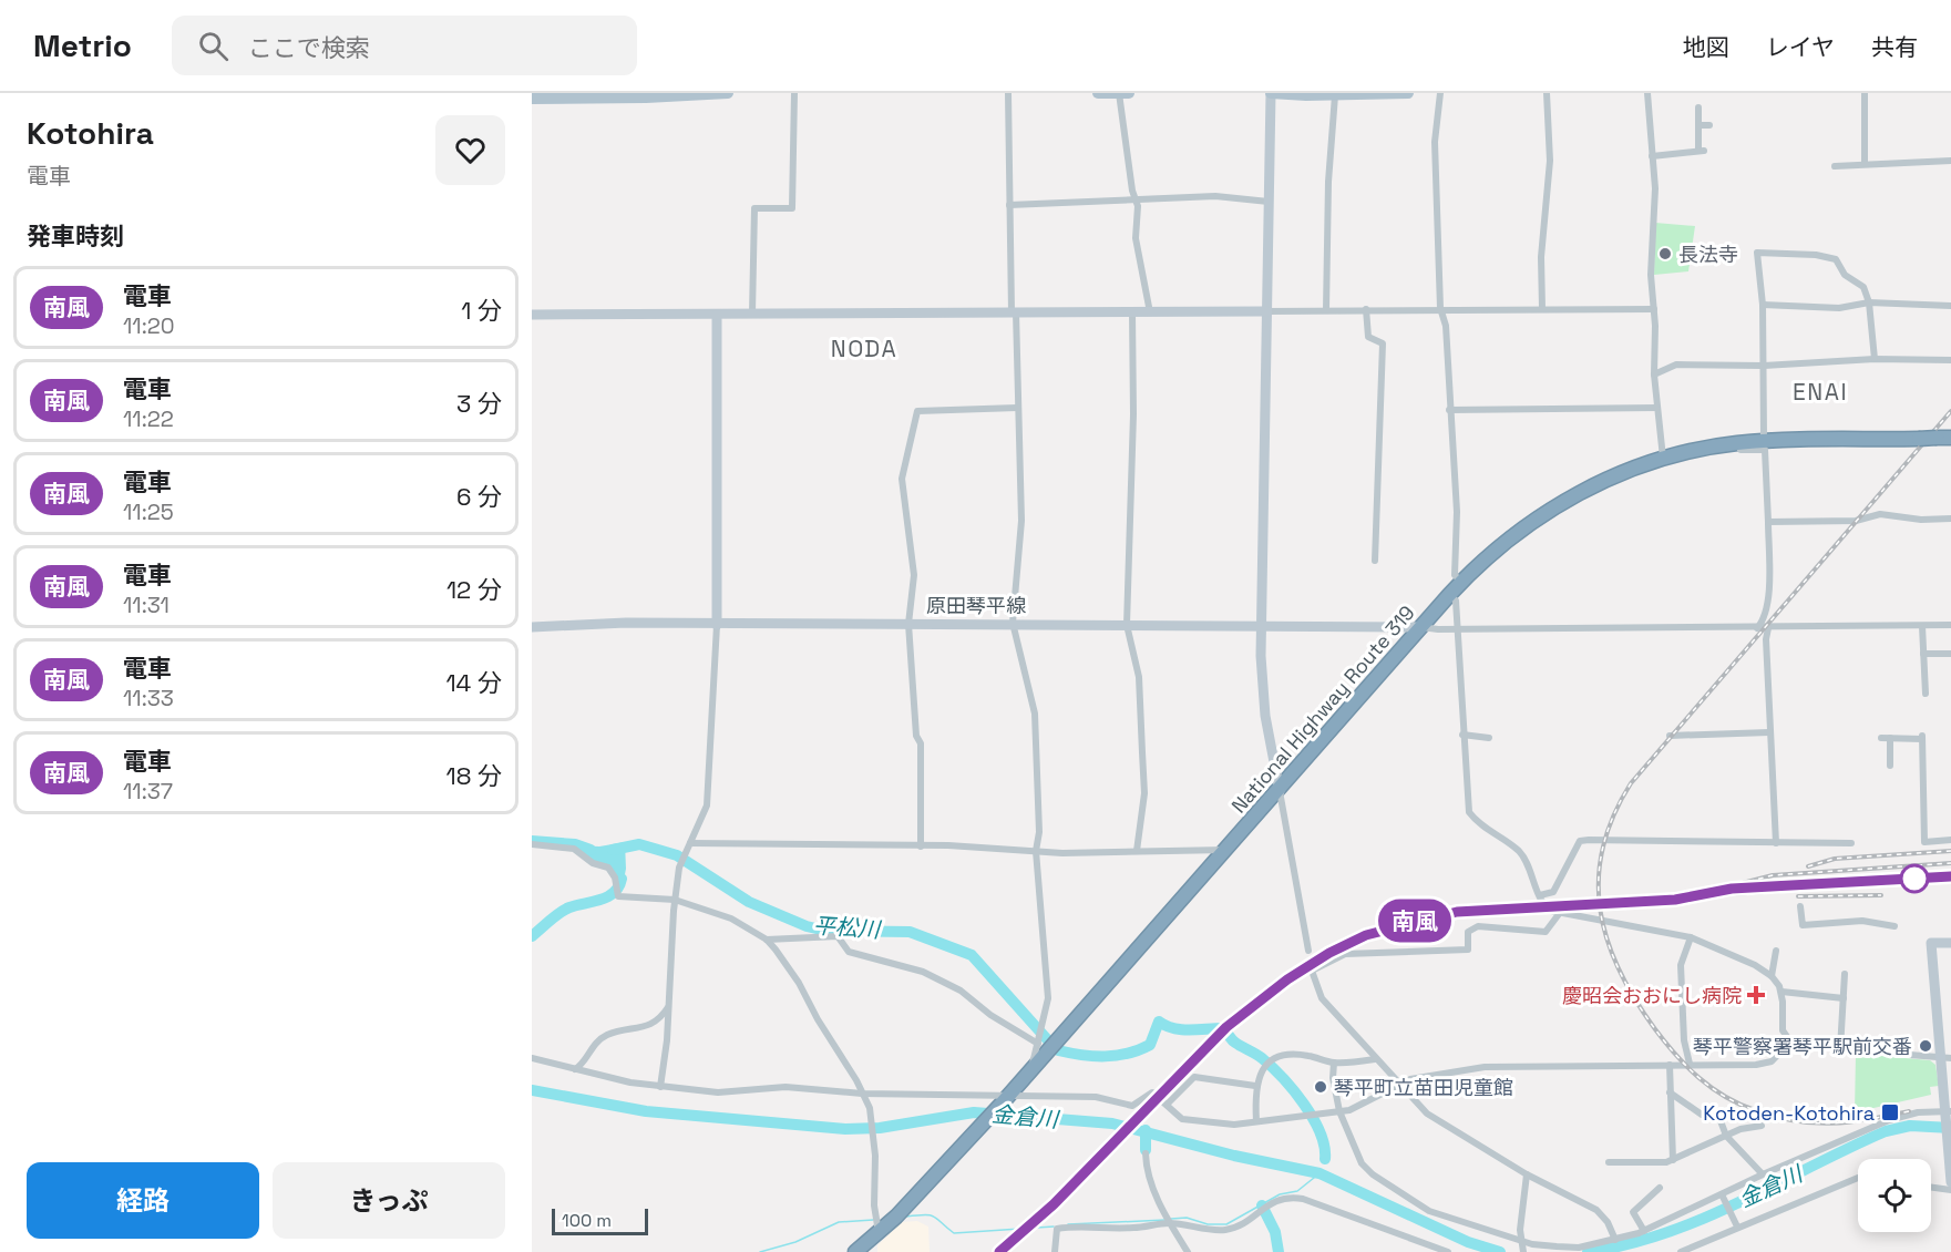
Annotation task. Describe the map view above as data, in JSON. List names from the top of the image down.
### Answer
{
  "streets": {
    "highway": ["National Highway Route 319"],
    "street": ["原田琴平線"]
  },
  "crossings": [
    ["原田琴平線", "National Highway Route 319"]
  ],
  "districts": ["NODA", "ENAI"],
  "water": ["平松川", "金倉川"],
  "places": {
    "other": ["長法寺", "琴平警察署琴平駅前交番", "琴平町立苗田児童館"],
    "health": ["慶昭会おおにし病院"],
    "transit": ["Kotoden-Kotohira"]
  },
  "scale_bar": "100 m",
  "page": {
    "header": "Metrio",
    "search": "ここで検索",
    "nav": ["地図", "レイヤ", "共有"],
    "heading": [
      ["Kotohira", "電車"],
      "発車時刻"
    ],
    "on_map": "南風",
    "list": [
      {
        "mark": "南風",
        "name": "電車",
        "note": "11:20",
        "value": "1 分"
      },
      {
        "mark": "南風",
        "name": "電車",
        "note": "11:22",
        "value": "3 分"
      },
      {
        "mark": "南風",
        "name": "電車",
        "note": "11:25",
        "value": "6 分"
      },
      {
        "mark": "南風",
        "name": "電車",
        "note": "11:31",
        "value": "12 分"
      },
      {
        "mark": "南風",
        "name": "電車",
        "note": "11:33",
        "value": "14 分"
      },
      {
        "mark": "南風",
        "name": "電車",
        "note": "11:37",
        "value": "18 分"
      }
    ],
    "buttons": ["経路", "きっぷ"],
    "scale": "100 m"
  }
}
